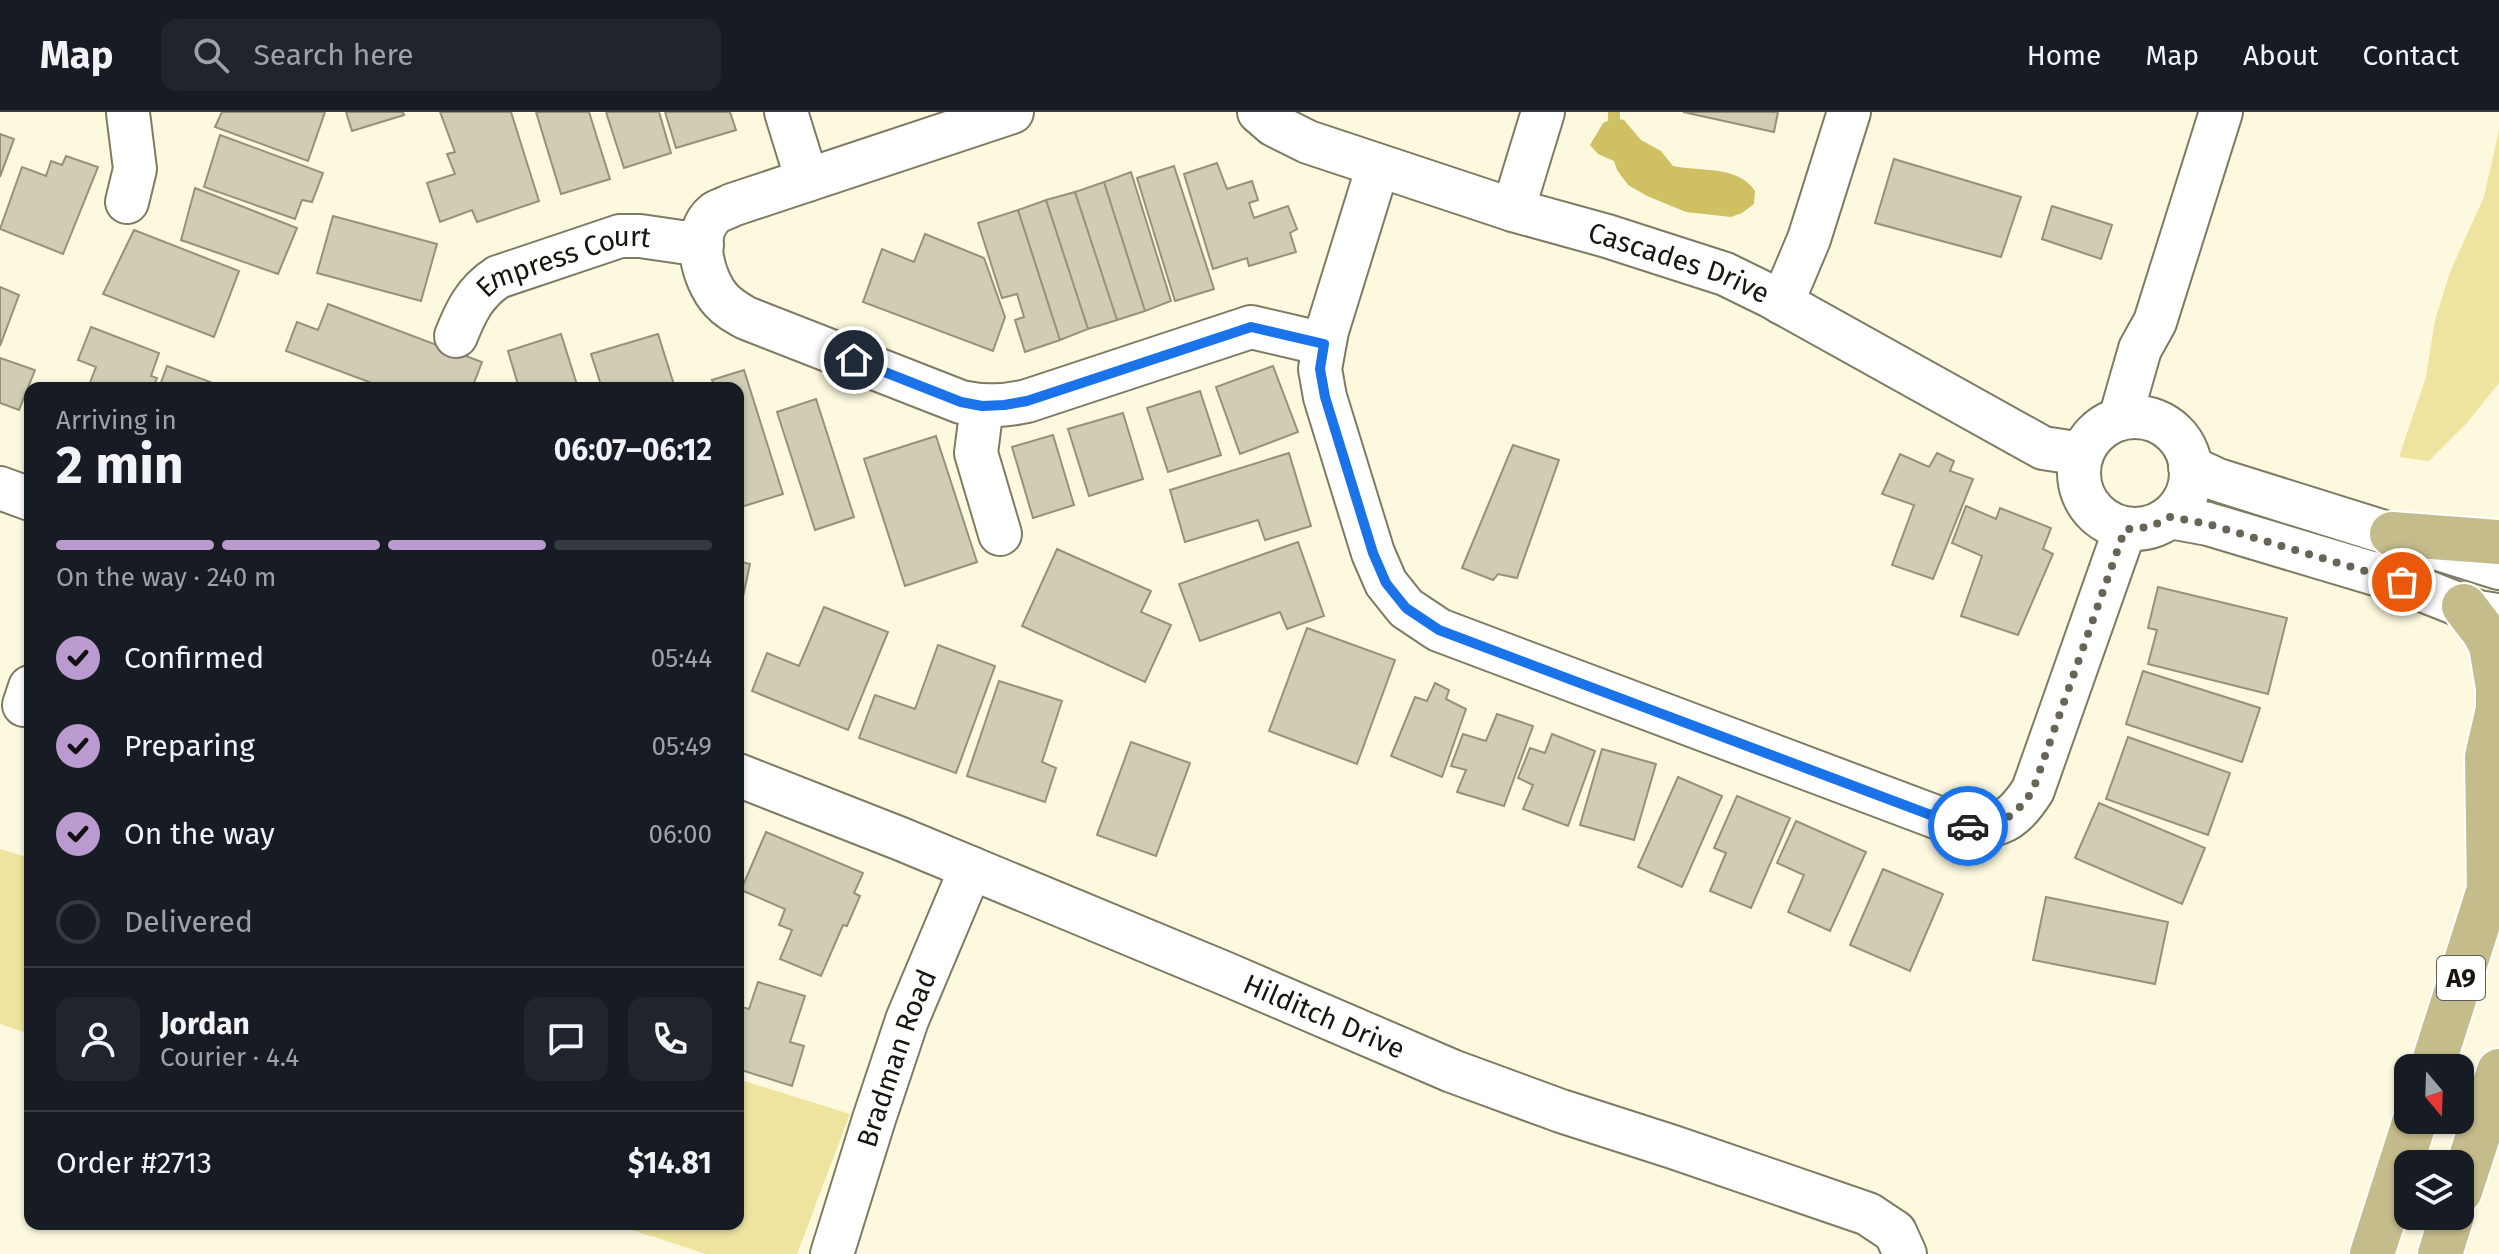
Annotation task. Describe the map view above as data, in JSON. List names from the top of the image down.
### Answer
{
  "streets": {
    "main road": ["A9"],
    "street": [
      "Cascades Drive",
      "Empress Court",
      "Hilditch Drive",
      "Bradman Road"
    ]
  },
  "crossings": [
    ["Hilditch Drive", "Bradman Road"]
  ],
  "north": "bottom",
  "page": {
    "header": "Map",
    "search": "Search here",
    "nav": [
      "Home",
      "Map",
      "About",
      "Contact"
    ],
    "heading": ["2 min", "Arriving in", "06:07–06:12"],
    "panel": [
      "Jordan",
      "Courier · 4.4",
      "Order #2713",
      "$14.81"
    ],
    "bar": "On the way · 240 m",
    "list": [
      ["Confirmed", "05:44"],
      ["Preparing", "05:49"],
      ["On the way", "06:00"],
      "Delivered"
    ]
  }
}
